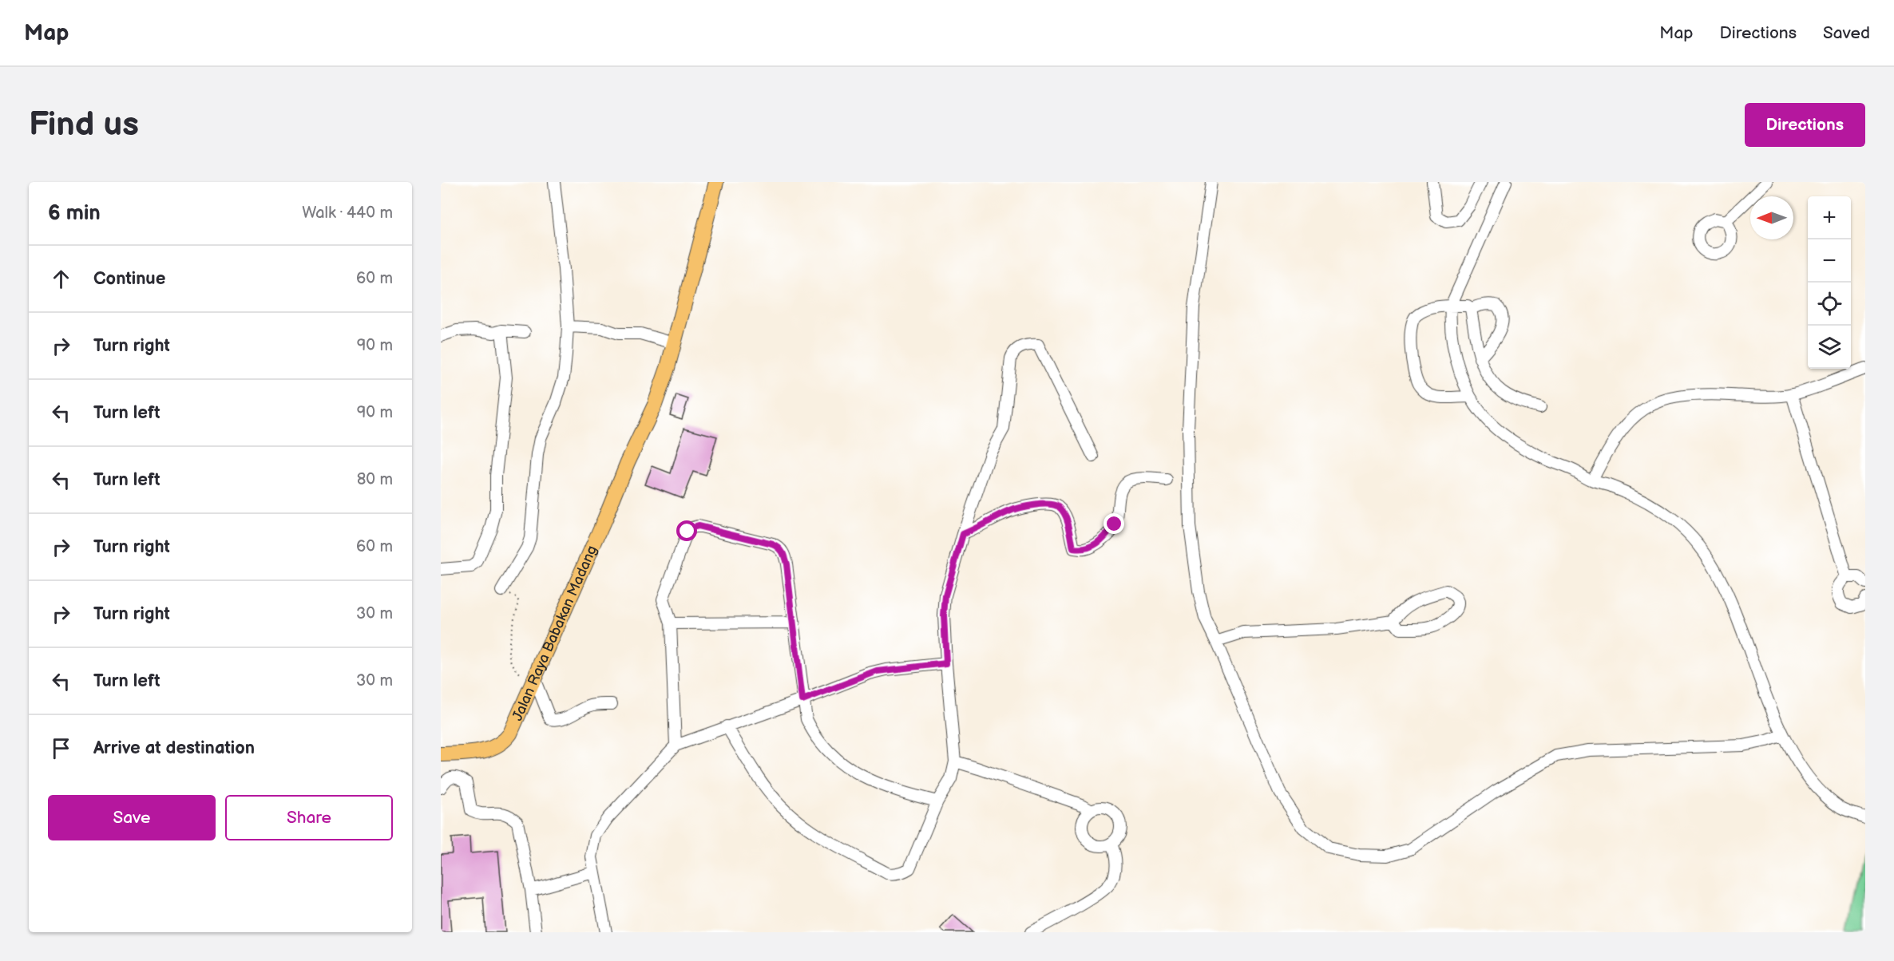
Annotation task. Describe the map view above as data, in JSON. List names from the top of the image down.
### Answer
{
  "streets": {
    "main road": ["Jalan Raya Babakan Madang"]
  },
  "north": "left",
  "page": {
    "header": "Map",
    "nav": ["Map", "Directions", "Saved"],
    "buttons": [
      "Directions",
      ["Save", "Share"]
    ],
    "title": "Find us",
    "heading": ["6 min", "Walk · 440 m"],
    "map_buttons": ["+", "−"],
    "list": [
      ["Continue", "60 m"],
      ["Turn right", "90 m"],
      ["Turn left", "90 m"],
      ["Turn left", "80 m"],
      ["Turn right", "60 m"],
      ["Turn right", "30 m"],
      ["Turn left", "30 m"],
      "Arrive at destination"
    ]
  }
}
